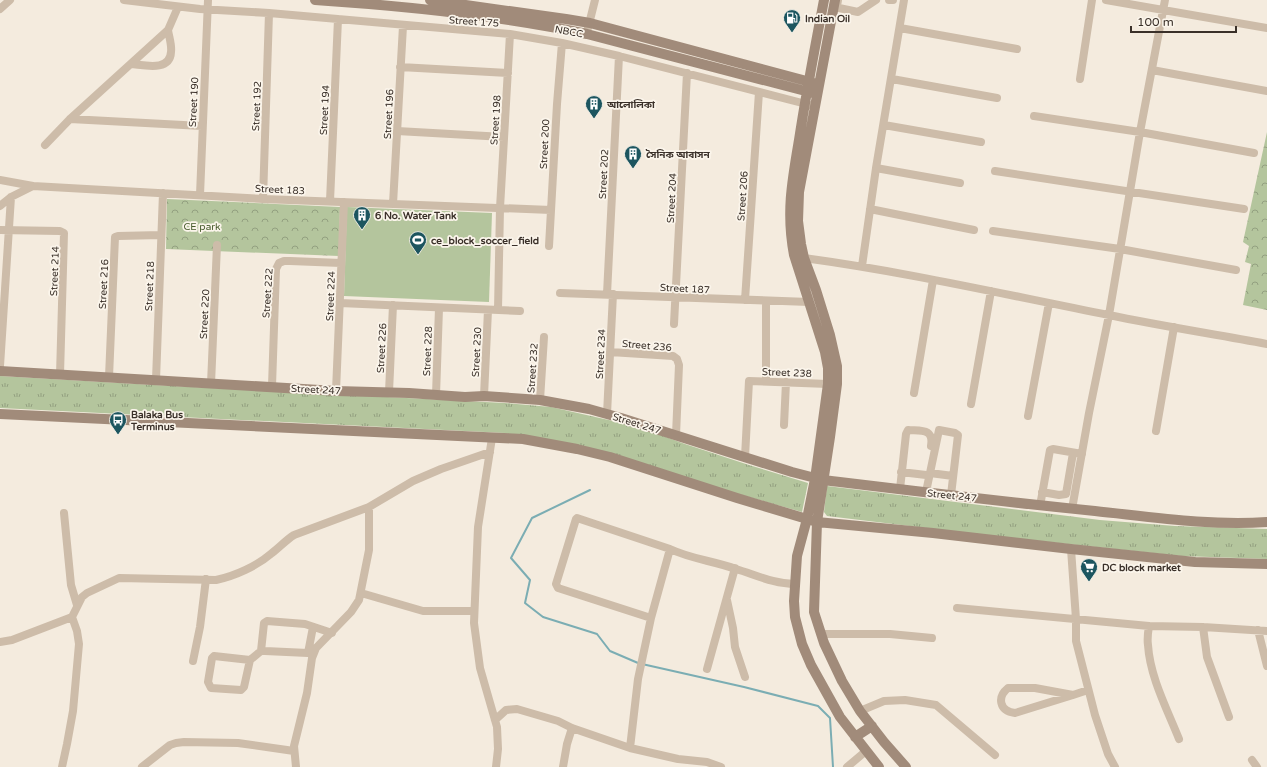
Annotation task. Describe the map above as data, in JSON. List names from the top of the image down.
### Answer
{
  "streets": {
    "street": [
      "Street 175",
      "NBCC",
      "Street 190",
      "Street 192",
      "Street 194",
      "Street 196",
      "Street 198",
      "Street 200",
      "Street 202",
      "Street 183",
      "Street 206",
      "Street 204",
      "Street 214",
      "Street 216",
      "Street 218",
      "Street 187",
      "Street 222",
      "Street 224",
      "Street 220",
      "Street 236",
      "Street 226",
      "Street 228",
      "Street 230",
      "Street 234",
      "Street 232",
      "Street 238",
      "Street 247"
    ]
  },
  "crossings": [
    ["Street 175", "Street 190"],
    ["Street 175", "Street 192"],
    ["Street 175", "Street 194"],
    ["Street 175", "Street 196"],
    ["Street 175", "Street 198"],
    ["Street 175", "Street 200"],
    ["Street 175", "Street 202"],
    ["Street 175", "Street 206"],
    ["Street 175", "Street 204"],
    ["Street 190", "Street 183"],
    ["Street 192", "Street 183"],
    ["Street 194", "Street 183"],
    ["Street 196", "Street 183"],
    ["Street 198", "Street 183"],
    ["Street 200", "Street 183"],
    ["Street 202", "Street 187"],
    ["Street 202", "Street 234"],
    ["Street 183", "Street 218"],
    ["Street 183", "Street 224"],
    ["Street 206", "Street 187"],
    ["Street 204", "Street 187"],
    ["Street 214", "Street 247"],
    ["Street 216", "Street 218"],
    ["Street 216", "Street 247"],
    ["Street 218", "Street 247"],
    ["Street 187", "Street 234"],
    ["Street 222", "Street 224"],
    ["Street 222", "Street 247"],
    ["Street 224", "Street 247"],
    ["Street 220", "Street 247"],
    ["Street 236", "Street 234"],
    ["Street 236", "Street 247"],
    ["Street 226", "Street 247"],
    ["Street 228", "Street 247"],
    ["Street 230", "Street 247"],
    ["Street 234", "Street 247"],
    ["Street 232", "Street 247"],
    ["Street 238", "Street 247"]
  ],
  "parks": ["CE park"],
  "places": {
    "fuel station": ["Indian Oil"],
    "building": ["আলোলিকা", "সৈনিক আবাসন", "6 No. Water Tank"],
    "sports": ["ce_block_soccer_field"],
    "bus stop": ["Balaka Bus Terminus"],
    "supermarket": ["DC block market"]
  },
  "scale_bar": "100 m"
}
